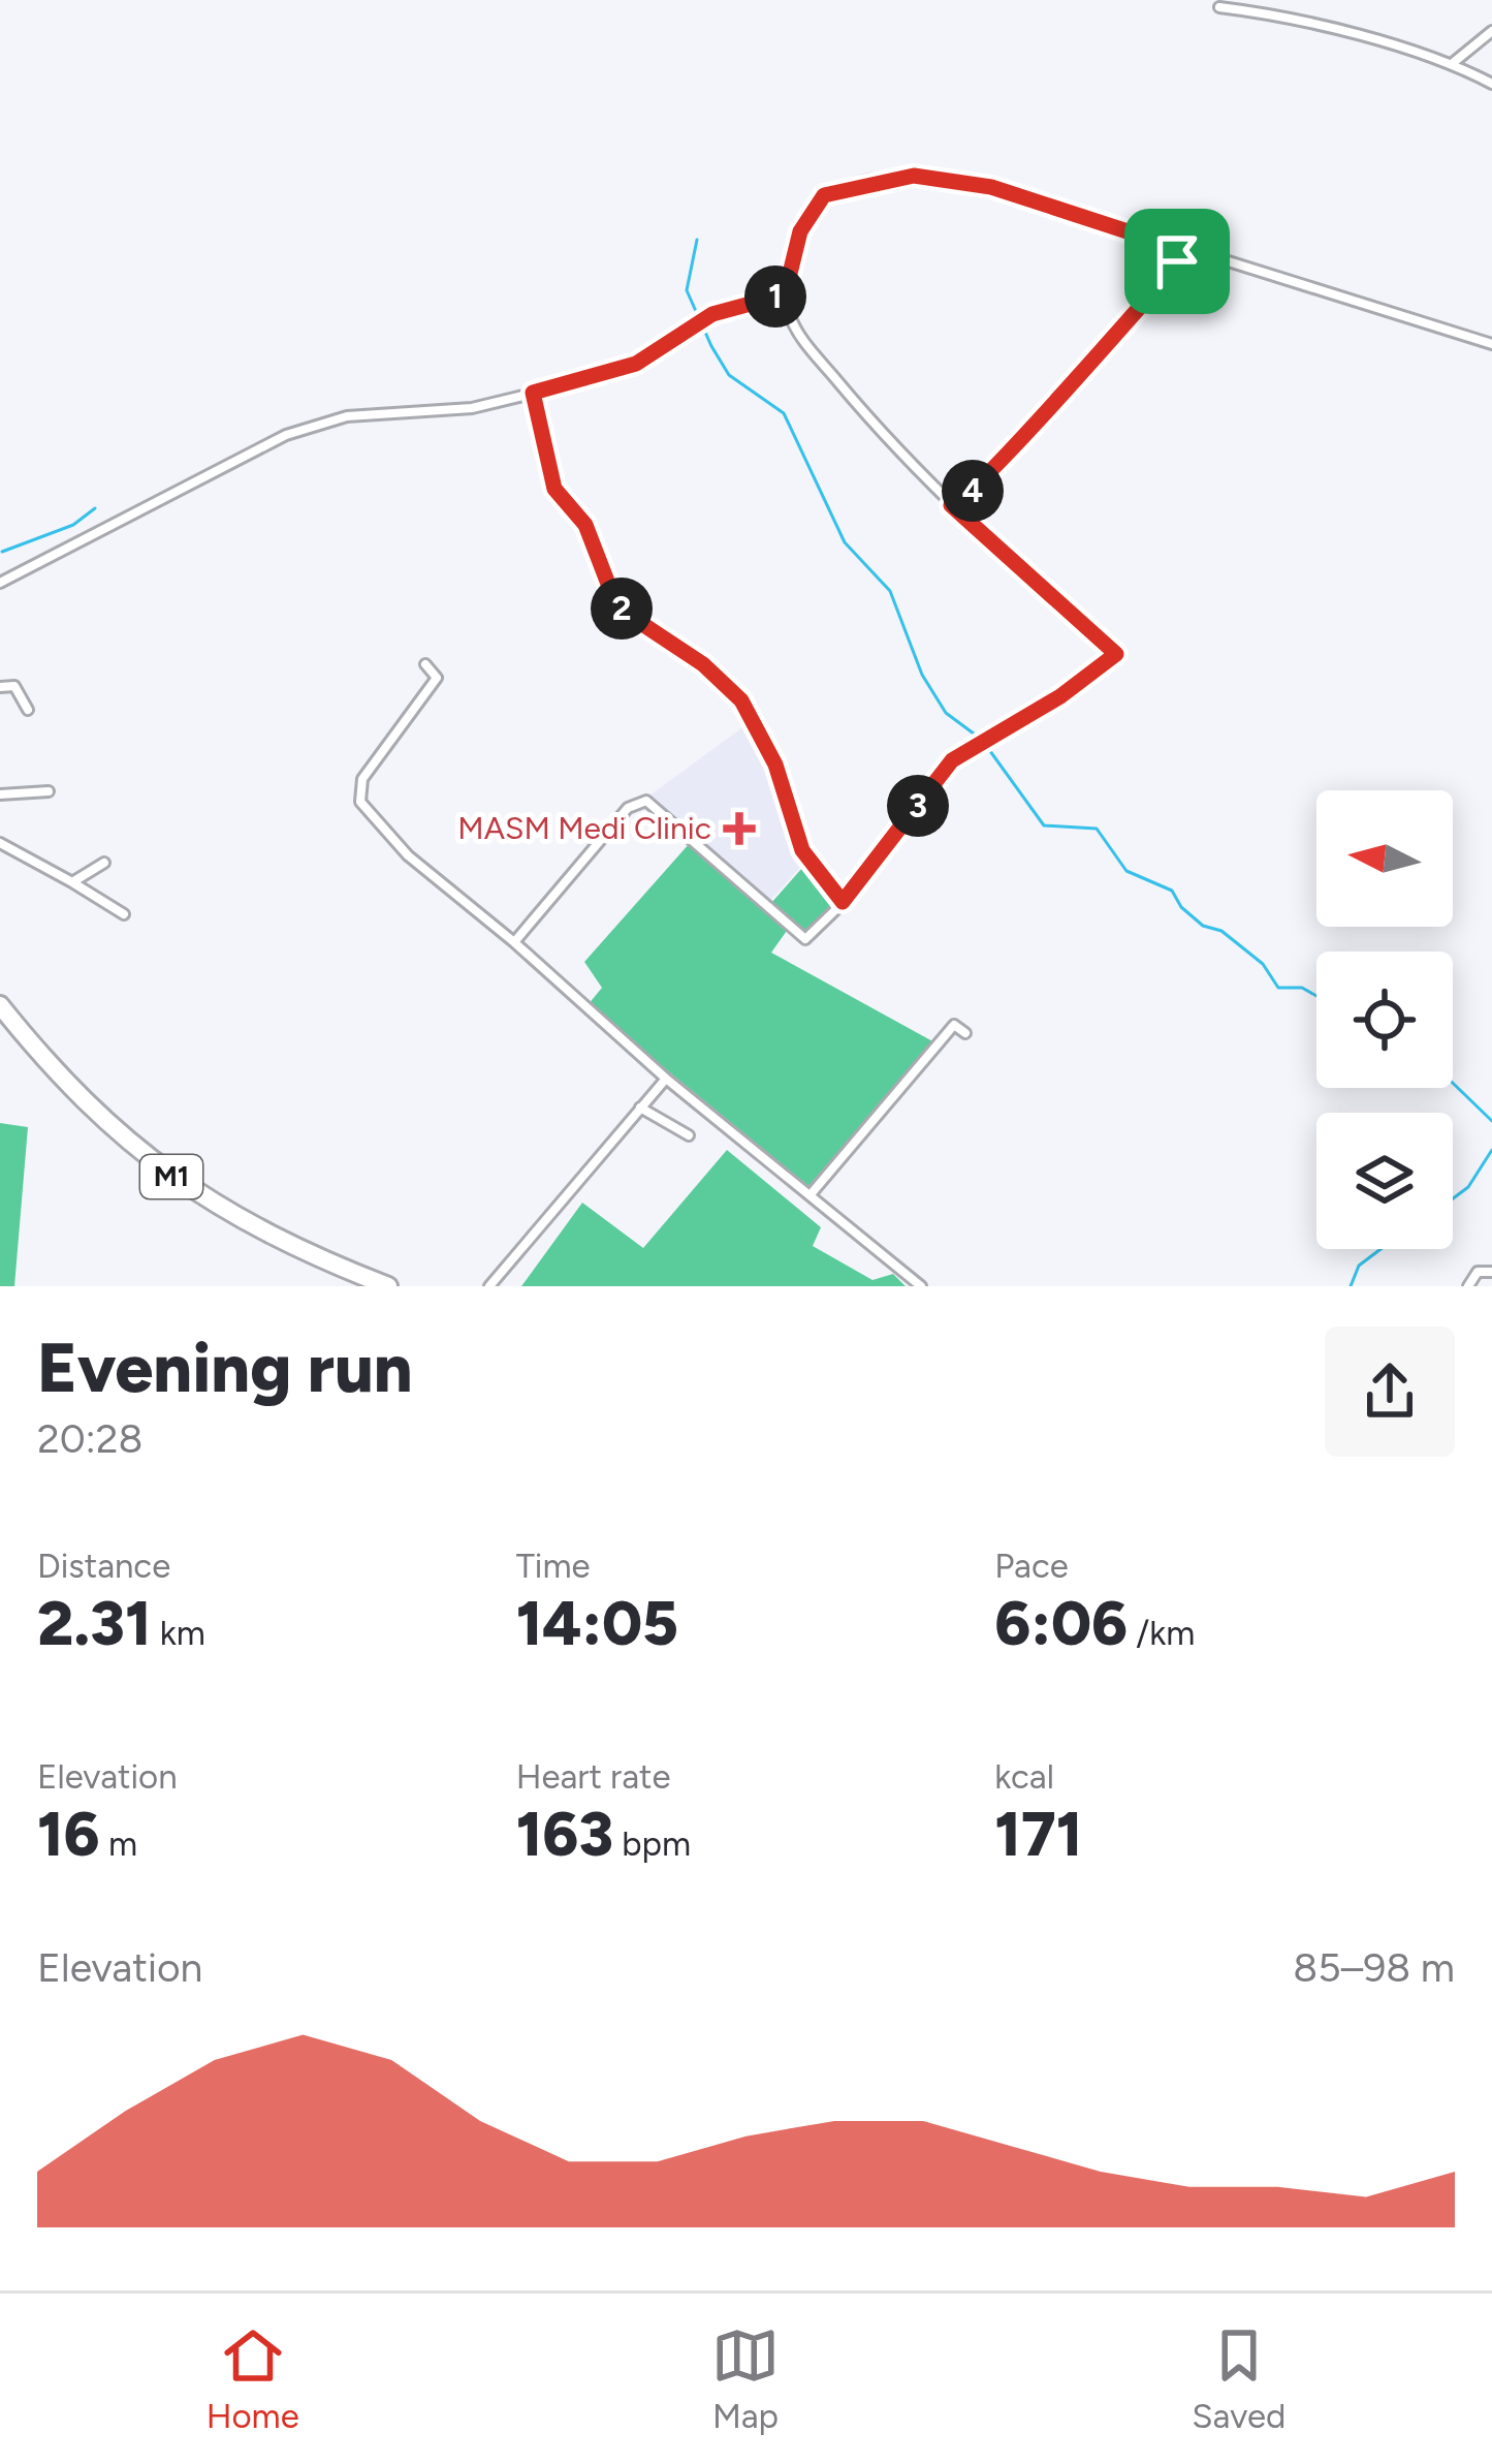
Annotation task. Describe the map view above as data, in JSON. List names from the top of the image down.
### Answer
{
  "streets": {
    "highway": ["M1"]
  },
  "places": {
    "health": ["MASM Medi Clinic"]
  },
  "north": "left",
  "page": {
    "pins": [
      "1",
      "4",
      "2",
      "3"
    ],
    "heading": ["Evening run", "20:28"],
    "stats": [
      ["Distance", "2.31 km"],
      ["Time", "14:05"],
      ["Pace", "6:06 /km"],
      ["Elevation", "16 m"],
      ["Heart rate", "163 bpm"],
      ["kcal", "171"]
    ],
    "chart": ["Elevation", "85–98 m"],
    "tabs": ["Home", "Map", "Saved"]
  }
}
